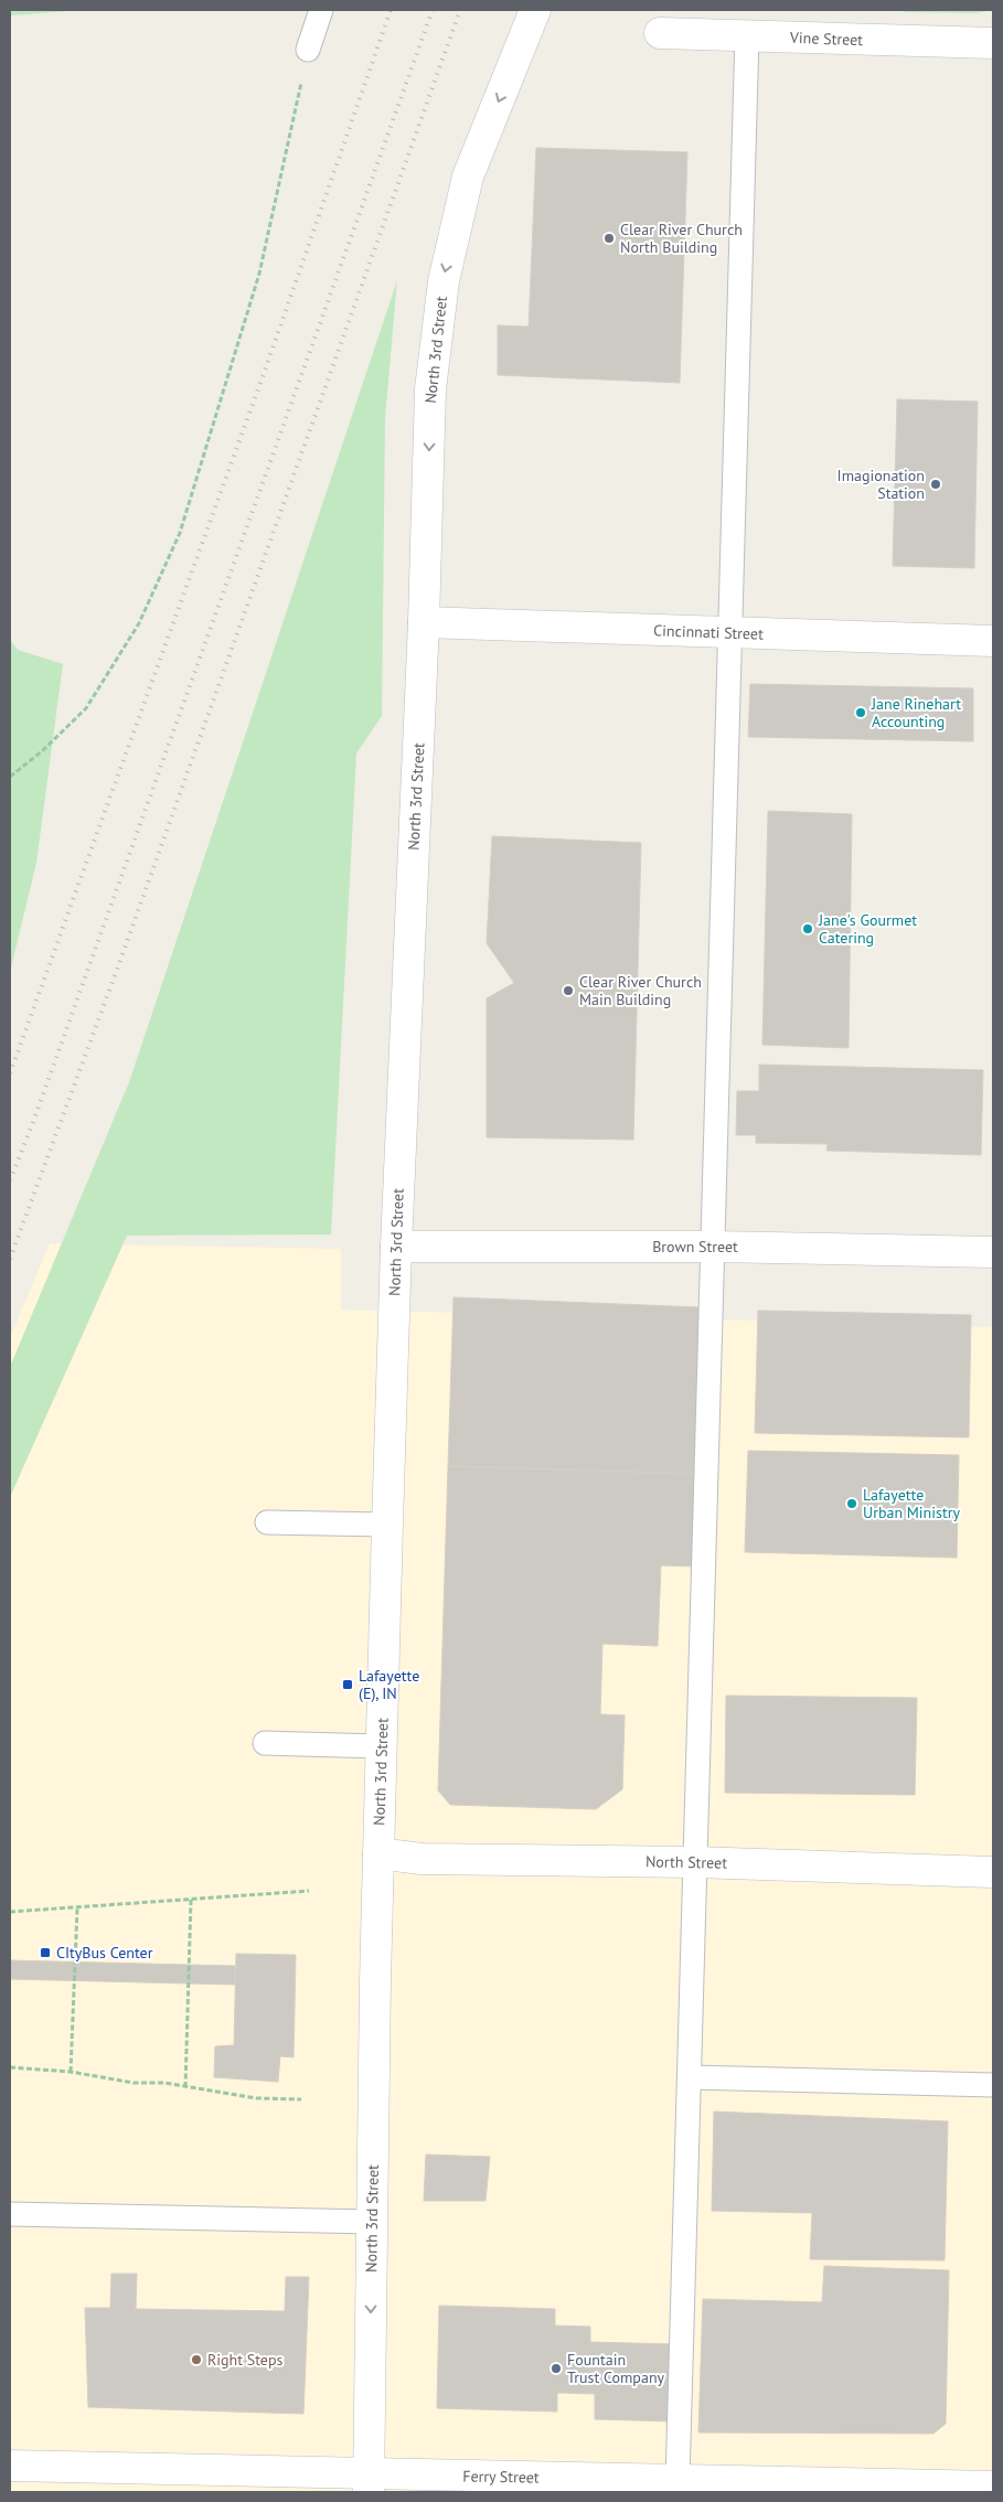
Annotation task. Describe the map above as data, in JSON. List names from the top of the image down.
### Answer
{
  "streets": {
    "street": [
      "Vine Street",
      "North 3rd Street",
      "Cincinnati Street",
      "Brown Street",
      "North Street",
      "Ferry Street"
    ]
  },
  "crossings": [
    ["North 3rd Street", "Cincinnati Street"],
    ["North 3rd Street", "Brown Street"],
    ["North 3rd Street", "North Street"],
    ["North 3rd Street", "Ferry Street"]
  ],
  "places": {
    "other": [
      "Clear River Church North Building",
      "Imagionation Station",
      "Jane Rinehart Accounting",
      "Jane's Gourmet Catering",
      "Clear River Church Main Building",
      "Lafayette Urban Ministry",
      "Right Steps",
      "Fountain Trust Company"
    ],
    "transit": ["Lafayette (E), IN", "CItyBus Center"]
  }
}
